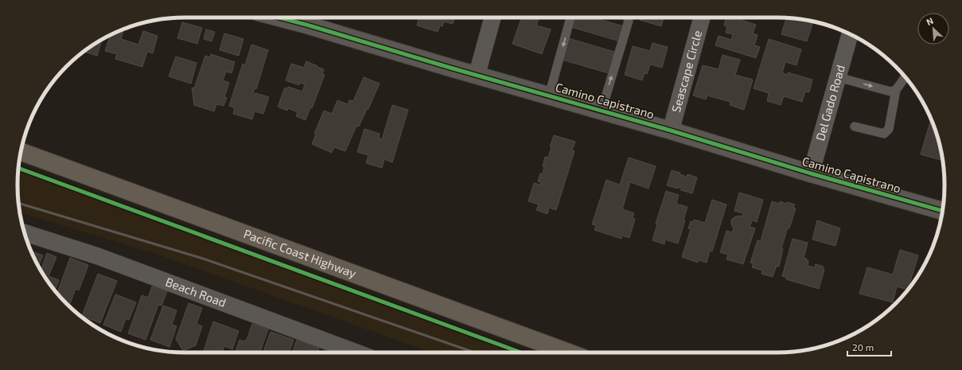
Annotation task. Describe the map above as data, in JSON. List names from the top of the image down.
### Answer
{
  "streets": {
    "main road": ["Camino Capistrano", "Pacific Coast Highway"],
    "street": ["Seascape Circle", "Del Gado Road", "Beach Road"]
  },
  "crossings": [
    ["Seascape Circle", "Camino Capistrano"],
    ["Camino Capistrano", "Del Gado Road"]
  ],
  "scale_bar": "20 m",
  "north": "top left"
}
